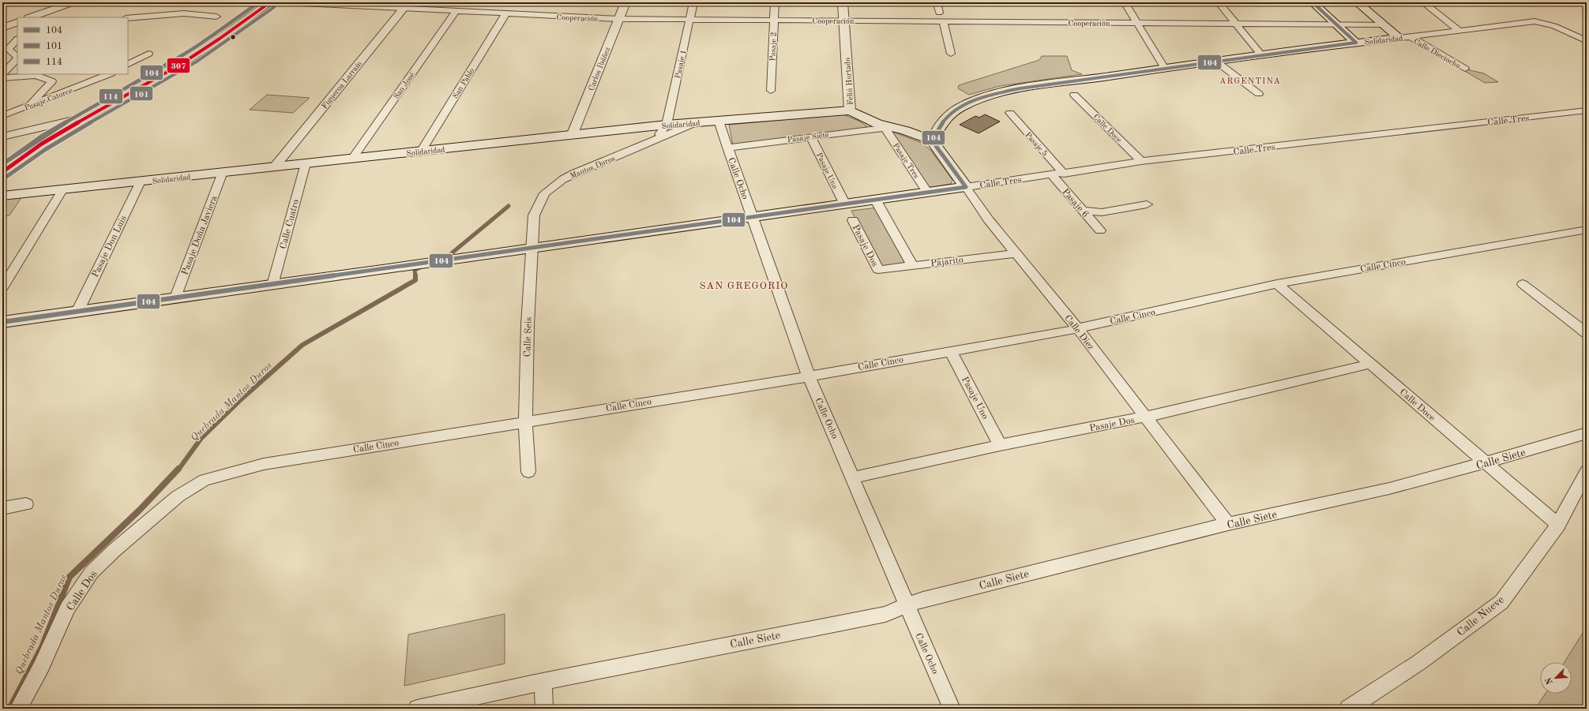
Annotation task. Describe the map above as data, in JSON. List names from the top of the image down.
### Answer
{
  "streets": {
    "main road": [
      "Solidaridad",
      "Feliú Hurtado",
      "Calle Tres",
      "Calle Diez"
    ],
    "street": [
      "Cooperación",
      "Pasaje 2",
      "Calle Dieciocho",
      "Pasaje 1",
      "Carlos Ibáñez",
      "San Pablo",
      "Figueroa Larraín",
      "San José",
      "Pasaje Catorce",
      "Calle Doce",
      "Pasaje Siete",
      "Pasaje 5",
      "Pasaje Tres",
      "Mantos Duros",
      "Pasaje Uno",
      "Calle Ocho",
      "Pasaje 6",
      "Calle Cuatro",
      "Pasaje Doña Javiera",
      "Pasaje Dos",
      "Pasaje Don Luis",
      "Pajarito",
      "Calle Cinco",
      "Calle Seis",
      "Calle Siete",
      "Calle Dos",
      "Calle Nueve"
    ]
  },
  "crossings": [
    ["Cooperación", "Pasaje 2"],
    ["Cooperación", "Pasaje 1"],
    ["Cooperación", "Carlos Ibáñez"],
    ["Cooperación", "Feliú Hurtado"],
    ["Cooperación", "San Pablo"],
    ["Cooperación", "Figueroa Larraín"],
    ["Cooperación", "San José"],
    ["Solidaridad", "Calle Dieciocho"],
    ["Solidaridad", "Pasaje 1"],
    ["Solidaridad", "Carlos Ibáñez"],
    ["Solidaridad", "Feliú Hurtado"],
    ["Solidaridad", "San Pablo"],
    ["Solidaridad", "Figueroa Larraín"],
    ["Solidaridad", "San José"],
    ["Solidaridad", "Mantos Duros"],
    ["Solidaridad", "Calle Ocho"],
    ["Solidaridad", "Calle Cuatro"],
    ["Solidaridad", "Pasaje Doña Javiera"],
    ["Solidaridad", "Pasaje Don Luis"],
    ["Solidaridad", "Calle Diez"],
    ["Pasaje 1", "Mantos Duros"],
    ["Feliú Hurtado", "Pasaje Siete"],
    ["Feliú Hurtado", "Pasaje Tres"],
    ["Feliú Hurtado", "Calle Diez"],
    ["Calle Tres", "Calle Doce"],
    ["Calle Tres", "Pasaje 5"],
    ["Calle Tres", "Pasaje Tres"],
    ["Calle Tres", "Pasaje Uno"],
    ["Calle Tres", "Calle Ocho"],
    ["Calle Tres", "Pasaje 6"],
    ["Calle Tres", "Calle Cuatro"],
    ["Calle Tres", "Pasaje Doña Javiera"],
    ["Calle Tres", "Pasaje Don Luis"],
    ["Calle Tres", "Calle Diez"],
    ["Calle Tres", "Calle Seis"],
    ["Calle Doce", "Pasaje Dos"],
    ["Calle Doce", "Calle Cinco"],
    ["Calle Doce", "Calle Siete"],
    ["Calle Doce", "Calle Nueve"],
    ["Pasaje Siete", "Pasaje Tres"],
    ["Pasaje Siete", "Pasaje Uno"],
    ["Pasaje Siete", "Calle Ocho"],
    ["Mantos Duros", "Calle Seis"],
    ["Pasaje Uno", "Pasaje Dos"],
    ["Pasaje Uno", "Calle Cinco"],
    ["Calle Ocho", "Pasaje Dos"],
    ["Calle Ocho", "Calle Cinco"],
    ["Calle Ocho", "Calle Siete"],
    ["Pasaje Dos", "Pajarito"],
    ["Pasaje Dos", "Calle Diez"],
    ["Pajarito", "Calle Diez"],
    ["Calle Cinco", "Calle Diez"],
    ["Calle Cinco", "Calle Seis"],
    ["Calle Cinco", "Calle Dos"],
    ["Calle Diez", "Calle Siete"]
  ],
  "districts": ["ARGENTINA", "SAN GREGORIO"],
  "water": ["Quebrada Mantos Duros"],
  "lines": [
    "transit line 104",
    "transit line 114",
    "transit line 307",
    "transit line 101"
  ],
  "legend": ["104", "101", "114"],
  "north": "bottom left"
}
